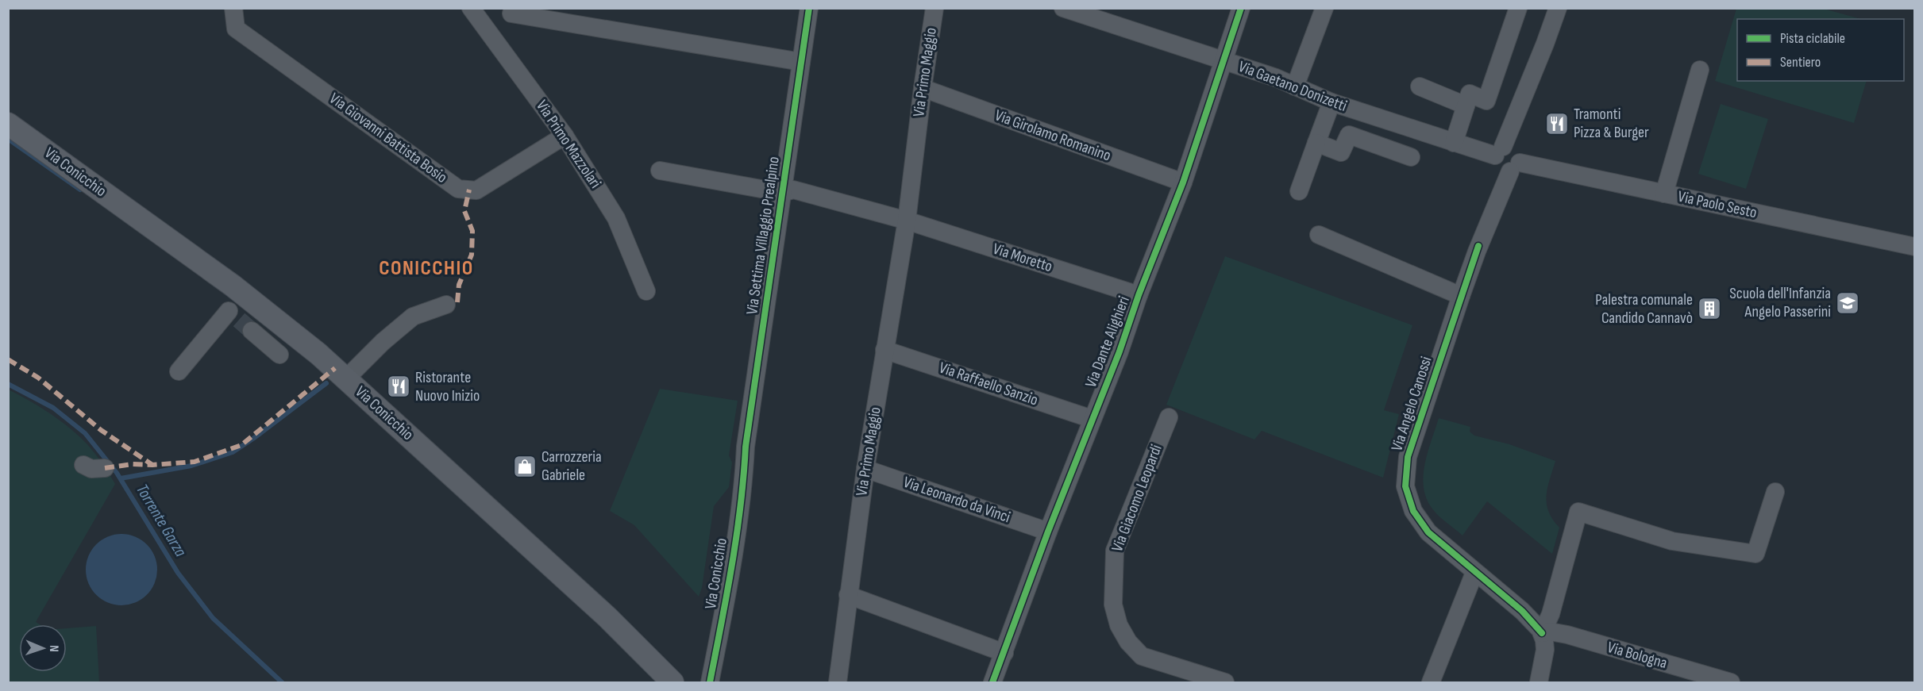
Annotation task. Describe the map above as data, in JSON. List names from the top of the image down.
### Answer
{
  "streets": {
    "main road": ["Via Conicchio"],
    "street": [
      "Via Primo Maggio",
      "Via Gaetano Donizetti",
      "Via Girolamo Romanino",
      "Via Giovanni Battista Bosio",
      "Via Primo Mazzolari",
      "Via Paolo Sesto",
      "Via Settima Villaggio Prealpino",
      "Via Moretto",
      "Via Dante Alighieri",
      "Via Raffaello Sanzio",
      "Via Angelo Canossi",
      "Via Giacomo Leopardi",
      "Via Leonardo da Vinci",
      "Via Bologna"
    ]
  },
  "crossings": [
    ["Via Primo Maggio", "Via Girolamo Romanino"],
    ["Via Primo Maggio", "Via Moretto"],
    ["Via Primo Maggio", "Via Raffaello Sanzio"],
    ["Via Primo Maggio", "Via Leonardo da Vinci"],
    ["Via Gaetano Donizetti", "Via Paolo Sesto"],
    ["Via Gaetano Donizetti", "Via Dante Alighieri"],
    ["Via Gaetano Donizetti", "Via Angelo Canossi"],
    ["Via Girolamo Romanino", "Via Dante Alighieri"],
    ["Via Giovanni Battista Bosio", "Via Primo Mazzolari"],
    ["Via Conicchio", "Via Settima Villaggio Prealpino"],
    ["Via Paolo Sesto", "Via Angelo Canossi"],
    ["Via Moretto", "Via Dante Alighieri"],
    ["Via Dante Alighieri", "Via Raffaello Sanzio"],
    ["Via Dante Alighieri", "Via Leonardo da Vinci"],
    ["Via Angelo Canossi", "Via Bologna"]
  ],
  "districts": ["CONICCHIO"],
  "water": ["Torrente Garza"],
  "places": {
    "restaurant": ["Tramonti Pizza & Burger", "Ristorante Nuovo Inizio"],
    "school or university": ["Scuola dell'Infanzia Angelo Passerini"],
    "building": ["Palestra comunale Candido Cannavò"],
    "shop": ["Carrozzeria Gabriele"]
  },
  "legend": ["Pista ciclabile", "Sentiero"],
  "north": "right"
}
